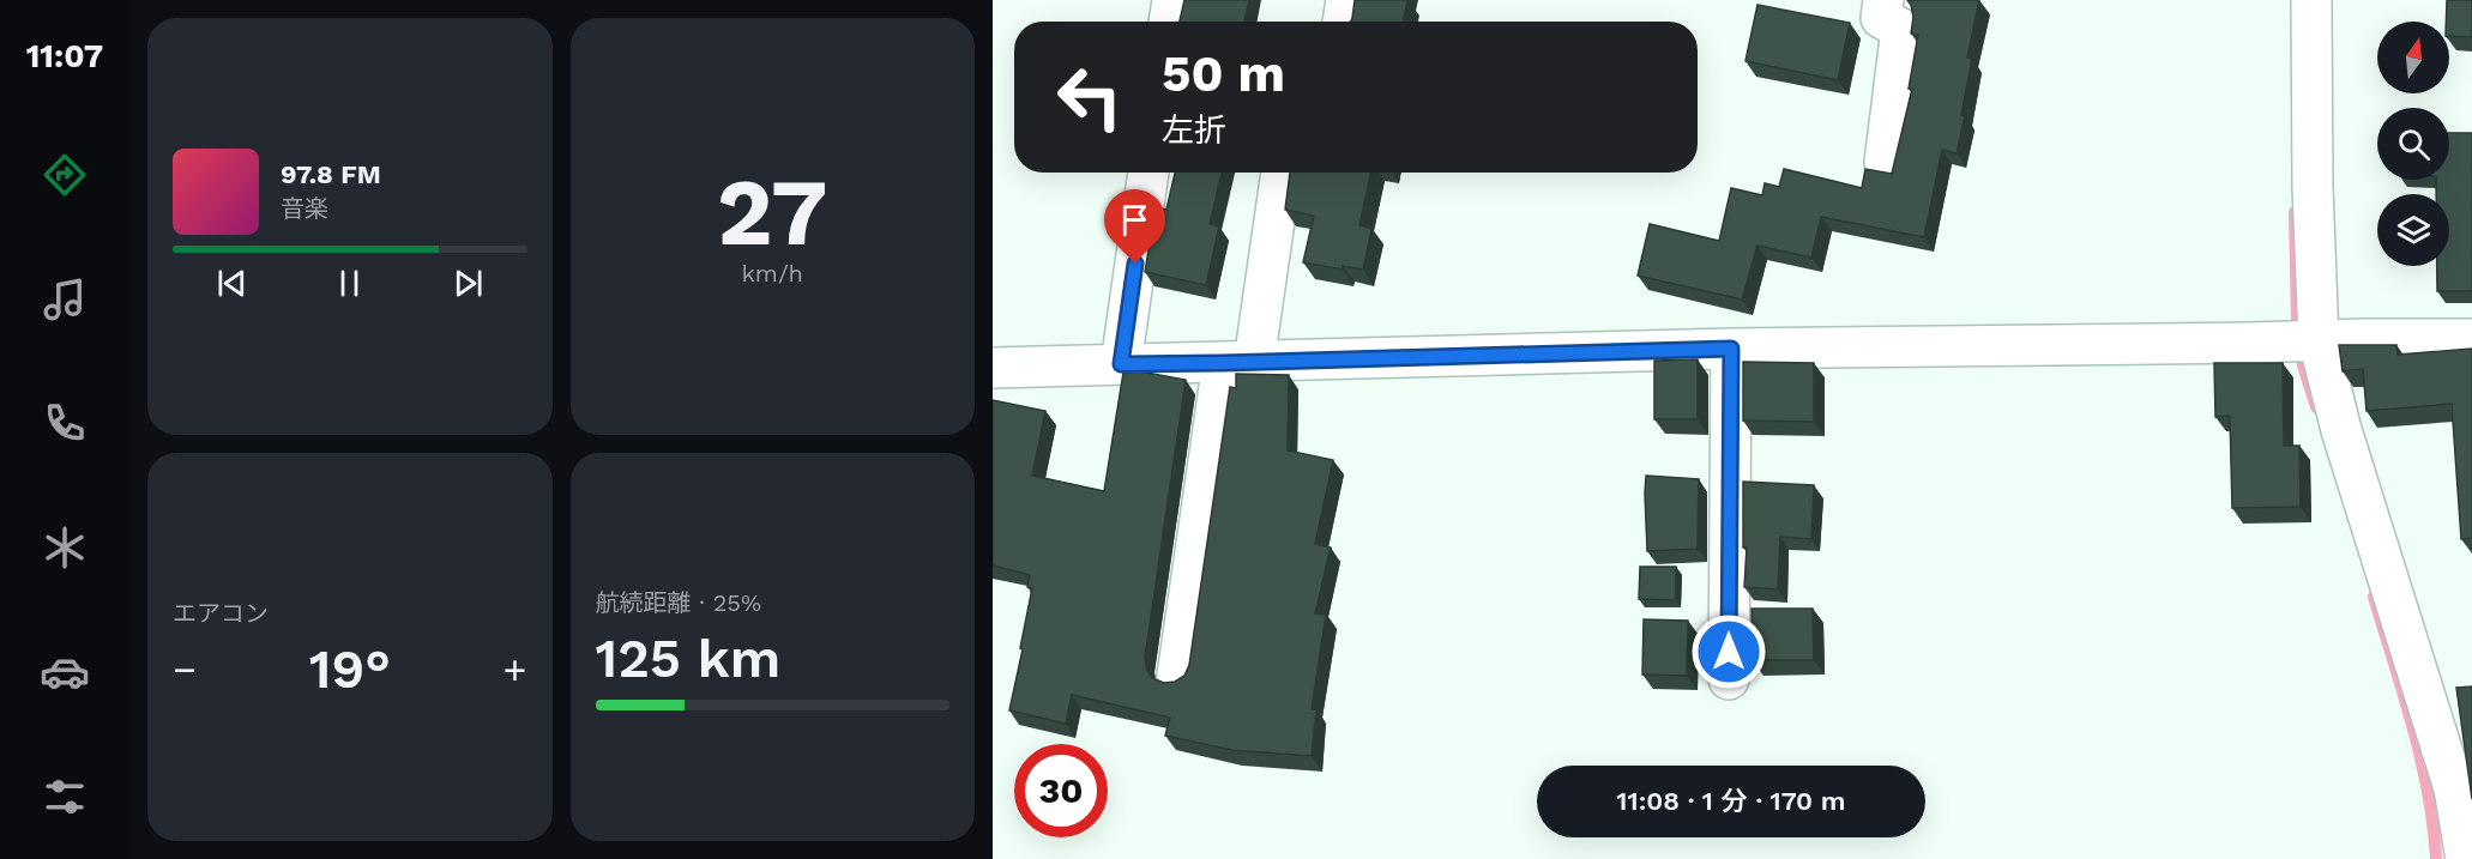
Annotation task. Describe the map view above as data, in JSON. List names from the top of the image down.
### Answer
{
  "north": "top",
  "page": {
    "tabs": "11:07",
    "tile": [
      ["27", "km/h"],
      "エアコン",
      ["航続距離 · 25%", "125 km"]
    ],
    "turn": ["50 m", "左折"],
    "song": ["97.8 FM", "音楽"],
    "heat": ["−", "19°", "+"],
    "limit": "30",
    "trip": "11:08 · 1 分 · 170 m"
  }
}
